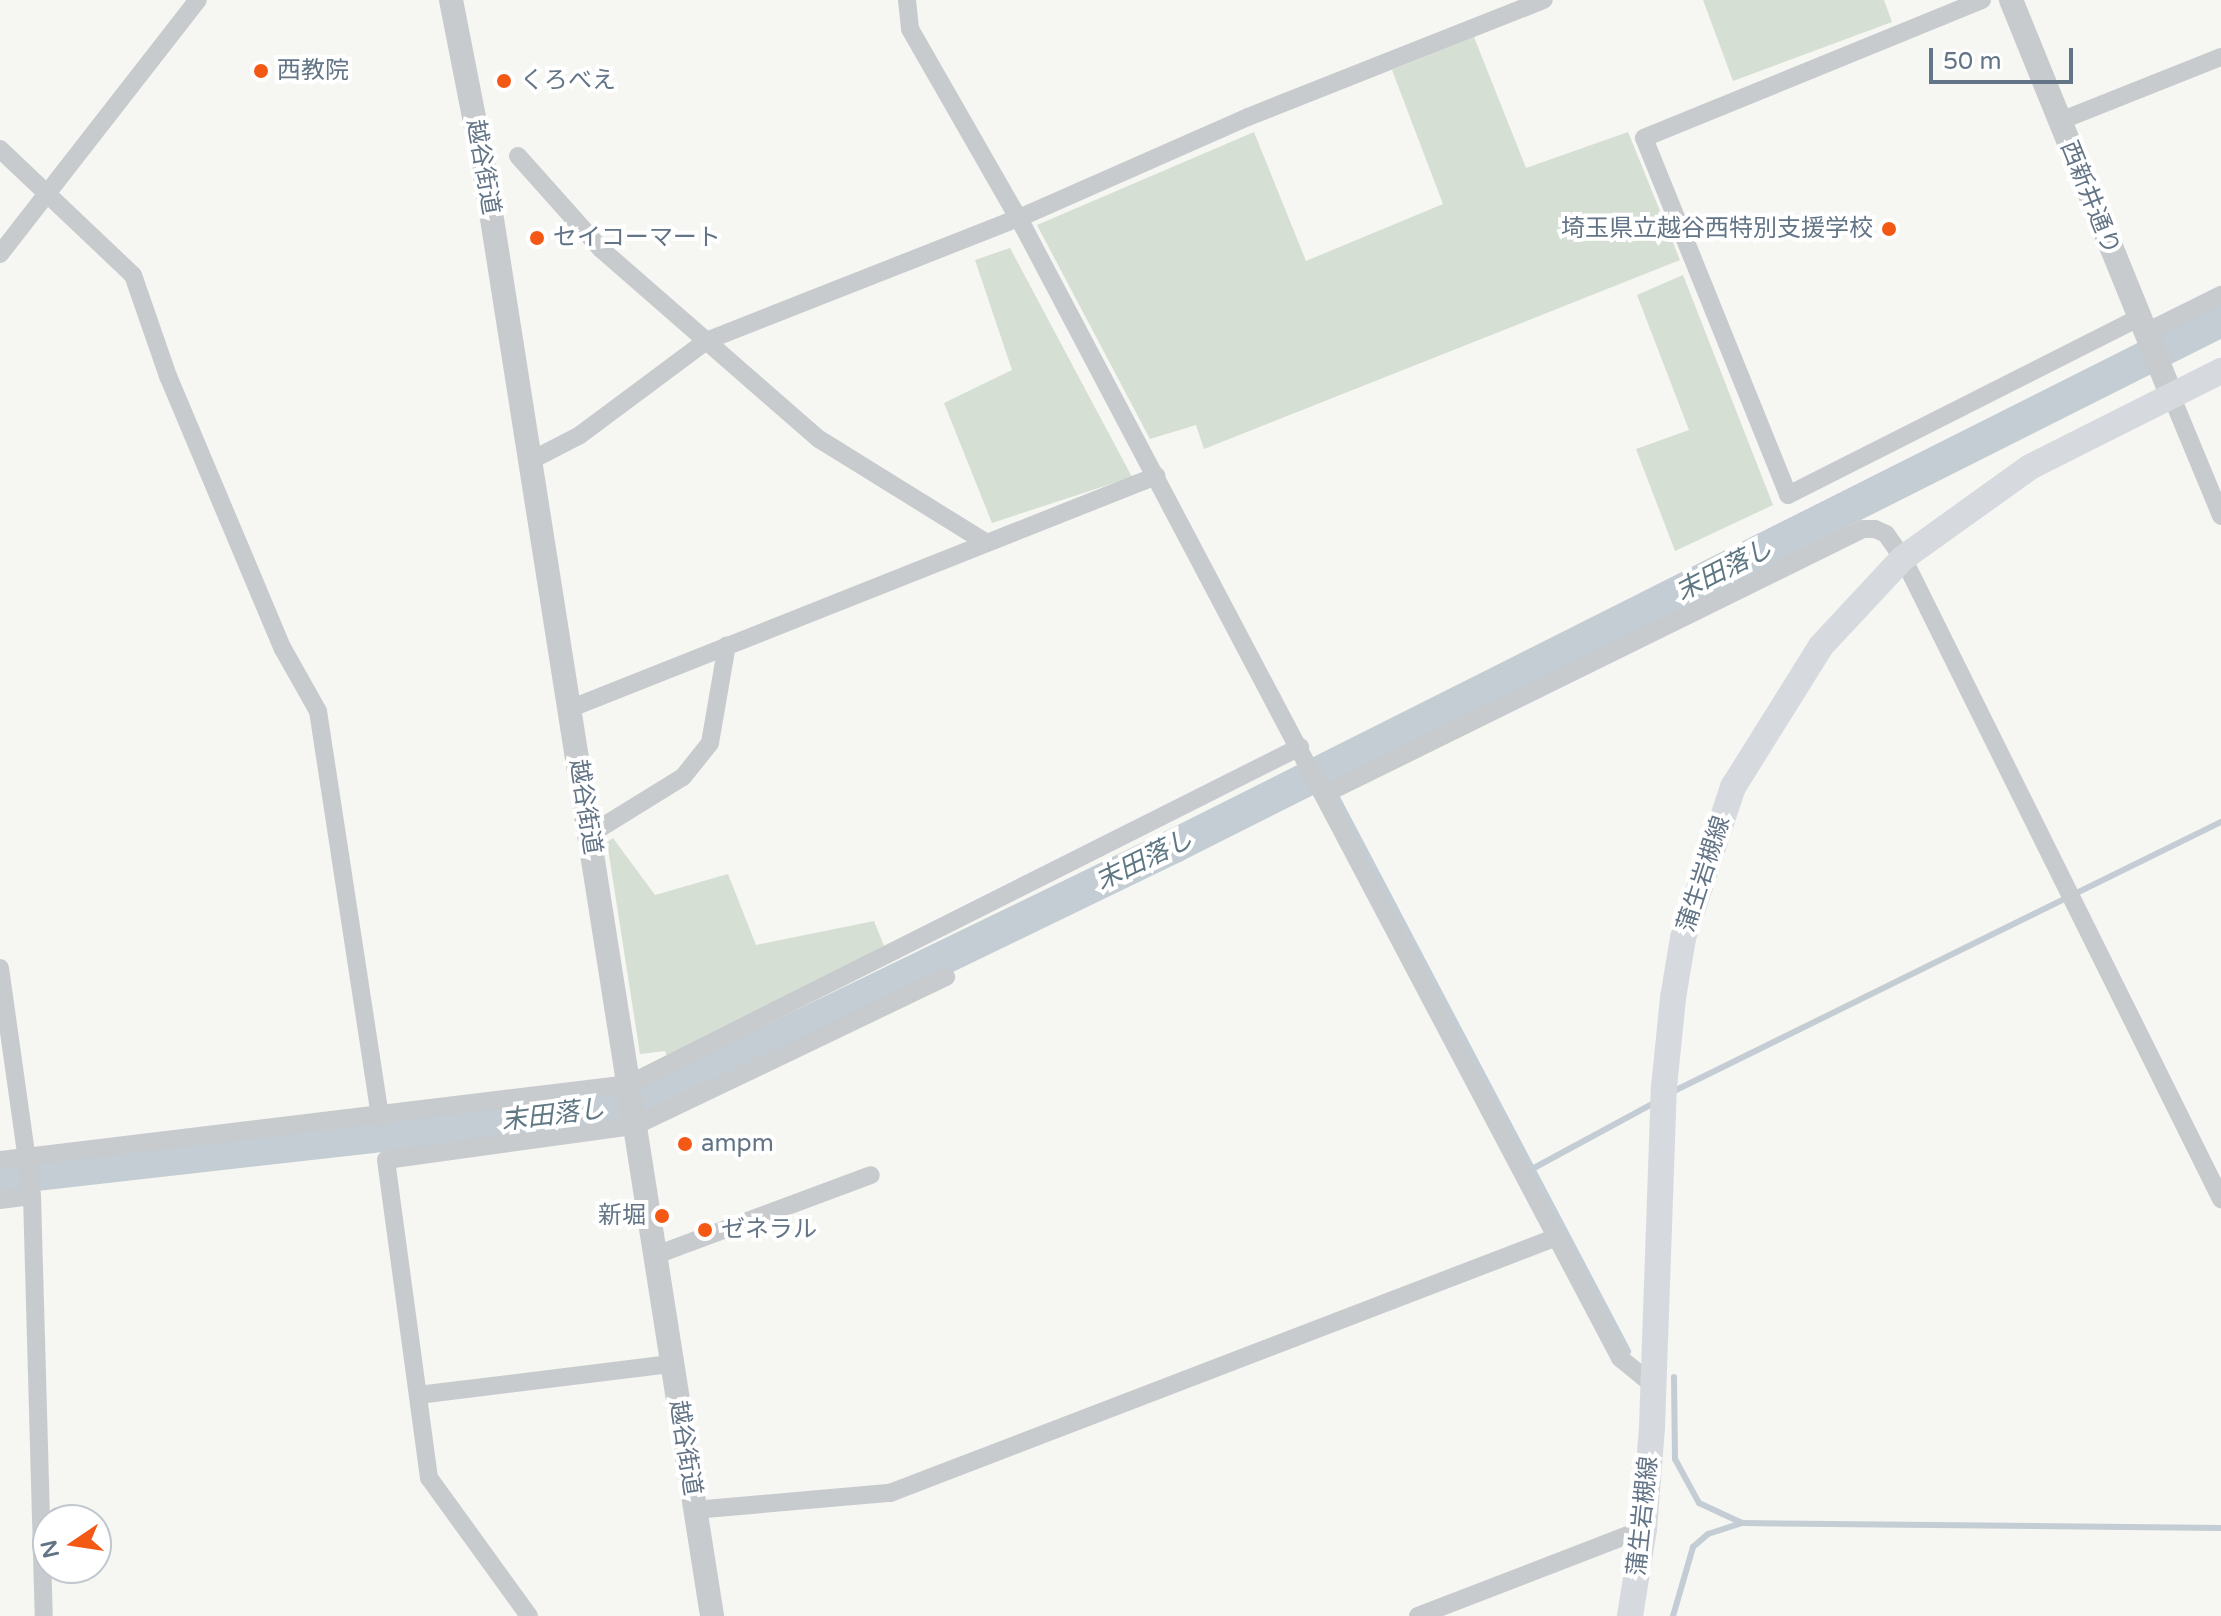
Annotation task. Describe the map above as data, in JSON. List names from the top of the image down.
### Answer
{
  "streets": {
    "main road": ["蒲生岩槻線"],
    "street": ["越谷街道", "西新井通り"]
  },
  "crossings": [
    ["西新井通り", "蒲生岩槻線"]
  ],
  "water": ["末田落し"],
  "places": [
    "西教院",
    "くろべえ",
    "埼玉県立越谷西特別支援学校",
    "セイコーマート",
    "ampm",
    "新堀",
    "ゼネラル"
  ],
  "scale_bar": "50 m",
  "north": "left"
}
